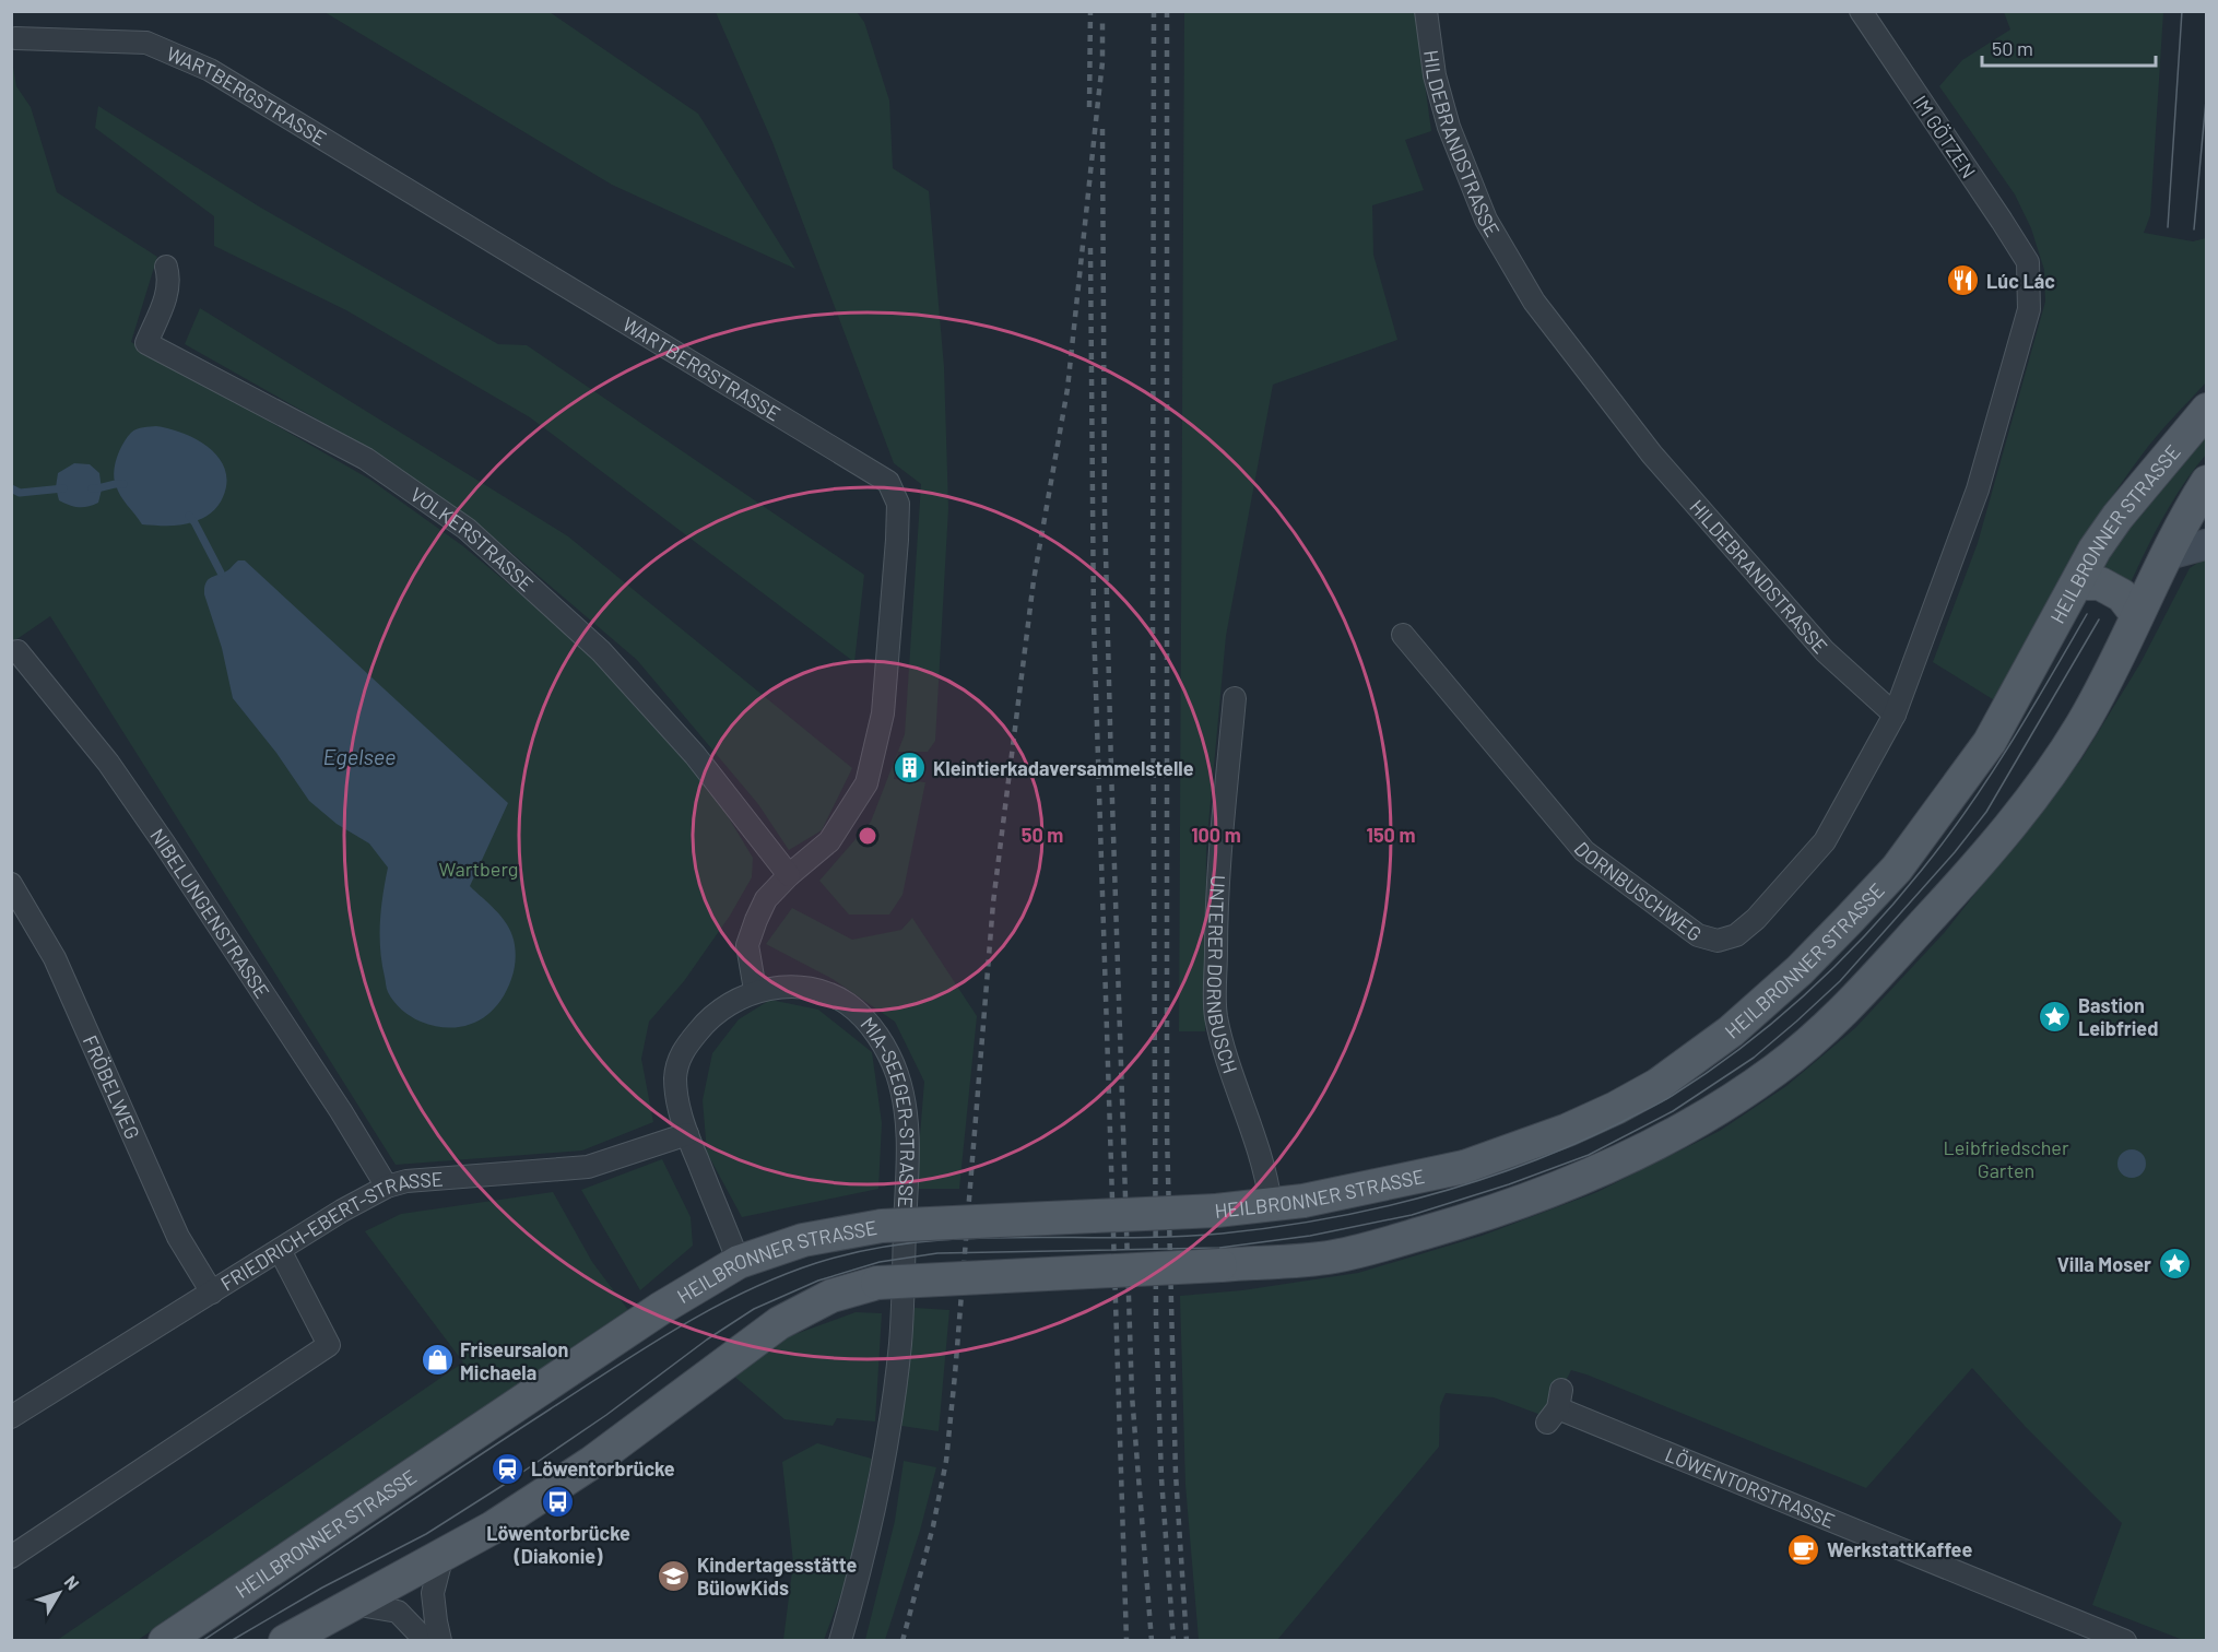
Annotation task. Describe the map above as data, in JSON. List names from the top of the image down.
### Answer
{
  "streets": {
    "main road": ["HEILBRONNER STRASSE"],
    "street": [
      "WARTBERGSTRASSE",
      "IM GÖTZEN",
      "HILDEBRANDSTRASSE",
      "VOLKERSTRASSE",
      "DORNBUSCHWEG",
      "NIBELUNGENSTRASSE",
      "UNTERER DORNBUSCH",
      "FRÖBELWEG",
      "MIA-SEEGER-STRASSE",
      "FRIEDRICH-EBERT-STRASSE",
      "LÖWENTORSTRASSE"
    ]
  },
  "crossings": [
    ["WARTBERGSTRASSE", "VOLKERSTRASSE"],
    ["WARTBERGSTRASSE", "MIA-SEEGER-STRASSE"],
    ["IM GÖTZEN", "HILDEBRANDSTRASSE"],
    ["IM GÖTZEN", "DORNBUSCHWEG"],
    ["HILDEBRANDSTRASSE", "DORNBUSCHWEG"],
    ["HEILBRONNER STRASSE", "UNTERER DORNBUSCH"],
    ["HEILBRONNER STRASSE", "MIA-SEEGER-STRASSE"],
    ["NIBELUNGENSTRASSE", "FRIEDRICH-EBERT-STRASSE"],
    ["FRÖBELWEG", "FRIEDRICH-EBERT-STRASSE"],
    ["MIA-SEEGER-STRASSE", "FRIEDRICH-EBERT-STRASSE"]
  ],
  "water": ["Egelsee"],
  "parks": ["Wartberg", "Leibfriedscher Garten"],
  "places": {
    "restaurant": ["Lúc Lác"],
    "building": ["Kleintierkadaversammelstelle"],
    "place": ["Bastion Leibfried", "Villa Moser"],
    "shop": ["Friseursalon Michaela"],
    "station": ["Löwentorbrücke"],
    "bus stop": ["Löwentorbrücke (Diakonie)"],
    "cafe": ["WerkstattKaffee"],
    "school or university": ["Kindertagesstätte BülowKids"]
  },
  "scale_bar": "50 m",
  "north": "top right",
  "rings": ["50 m", "100 m", "150 m"]
}
